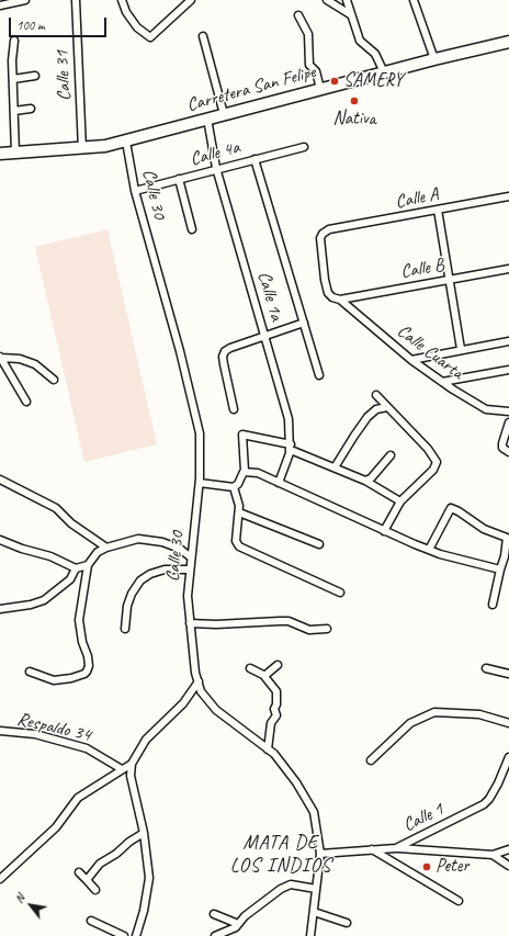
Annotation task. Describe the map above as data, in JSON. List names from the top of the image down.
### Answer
{
  "streets": {
    "main road": ["Carretera San Felipe"],
    "street": [
      "Calle 31",
      "Calle 4a",
      "Calle 30",
      "Calle A",
      "Calle B",
      "Calle 1a",
      "Calle Cuarta",
      "Respaldo 34",
      "Calle 1"
    ]
  },
  "crossings": [
    ["Calle 31", "Carretera San Felipe"],
    ["Carretera San Felipe", "Calle 30"],
    ["Carretera San Felipe", "Calle 1a"],
    ["Calle 4a", "Calle 30"],
    ["Calle 4a", "Calle 1a"],
    ["Calle 30", "Calle 1"],
    ["Calle A", "Calle Cuarta"],
    ["Calle B", "Calle Cuarta"]
  ],
  "districts": ["MATA DE LOS INDIOS"],
  "places": ["SAMERY", "Nativa", "Peter"],
  "scale_bar": "100 m",
  "north": "top left"
}
